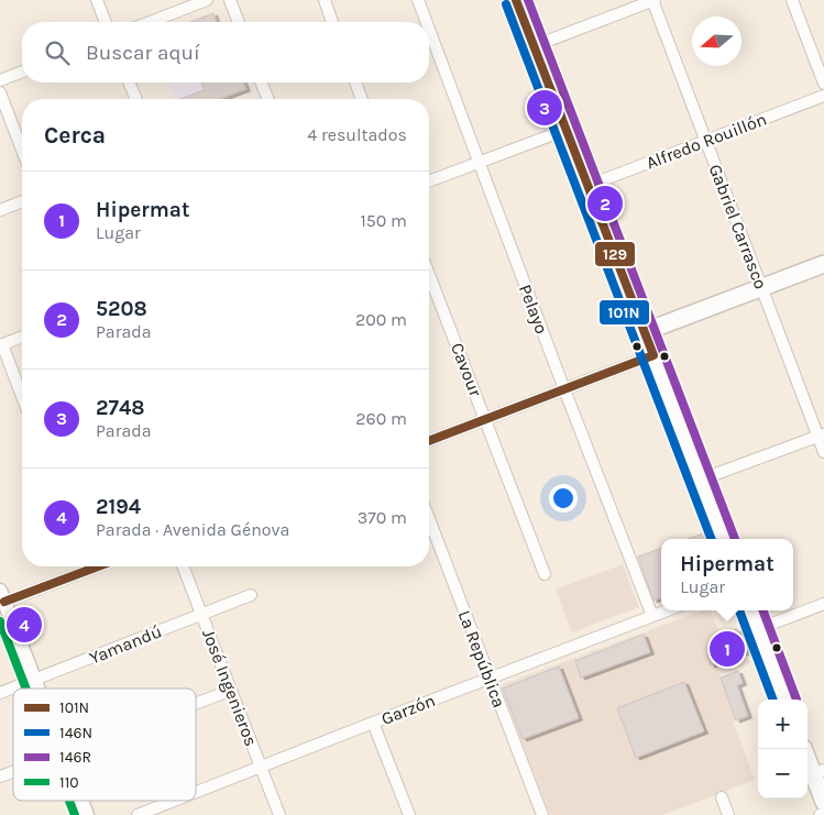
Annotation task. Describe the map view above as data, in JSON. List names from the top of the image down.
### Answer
{
  "streets": {
    "street": [
      "Alfredo Rouillón",
      "Gabriel Carrasco",
      "Pelayo",
      "Cavour",
      "Yamandú",
      "La República",
      "José Ingenieros",
      "Garzón"
    ]
  },
  "crossings": [
    ["Alfredo Rouillón", "Gabriel Carrasco"],
    ["Pelayo", "Garzón"],
    ["Yamandú", "José Ingenieros"],
    ["La República", "Garzón"],
    ["José Ingenieros", "Garzón"]
  ],
  "lines": [
    "transit line 129",
    "transit line 146N",
    "transit line 101N",
    "transit line 110"
  ],
  "legend": [
    "101N",
    "146N",
    "146R",
    "110"
  ],
  "north": "left",
  "page": {
    "search": "Buscar aquí",
    "pins": [
      "3",
      "2",
      "4",
      "1"
    ],
    "heading": ["Cerca", "4 resultados"],
    "list": [
      {
        "mark": "1",
        "name": "Hipermat",
        "note": "Lugar",
        "value": "150 m"
      },
      {
        "mark": "2",
        "name": "5208",
        "note": "Parada",
        "value": "200 m"
      },
      {
        "mark": "3",
        "name": "2748",
        "note": "Parada",
        "value": "260 m"
      },
      {
        "mark": "4",
        "name": "2194",
        "note": "Parada · Avenida Génova",
        "value": "370 m"
      }
    ],
    "popup": ["Hipermat", "Lugar"],
    "map_buttons": ["+", "−"]
  }
}
